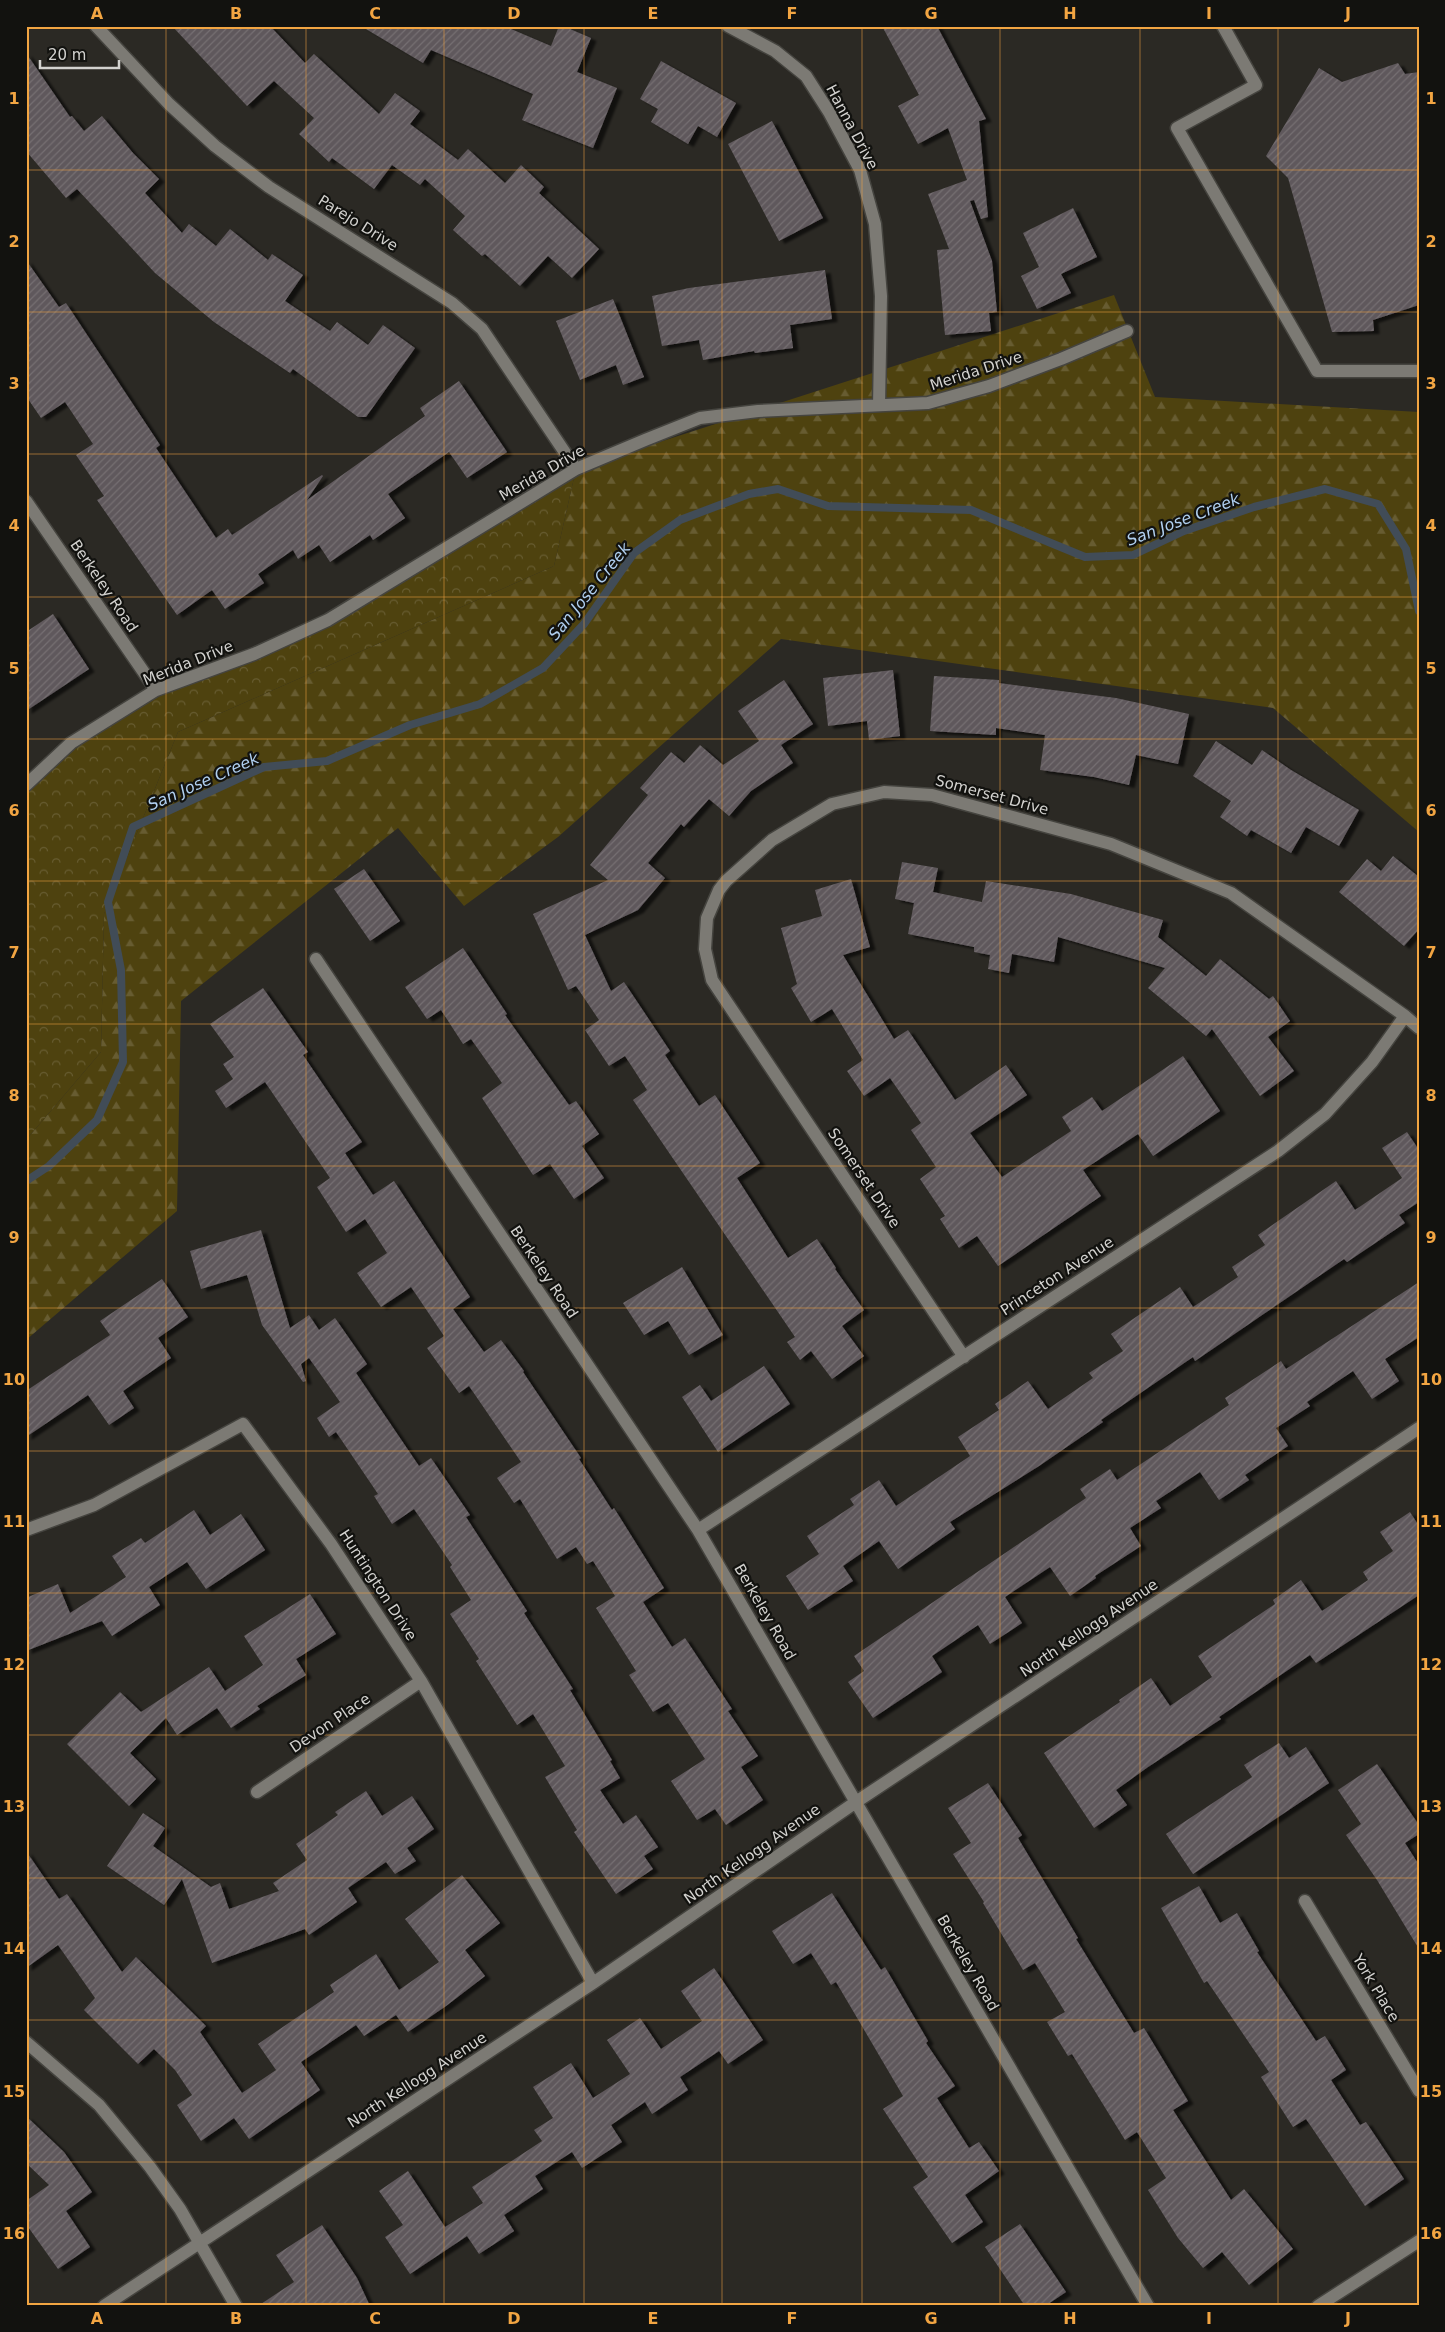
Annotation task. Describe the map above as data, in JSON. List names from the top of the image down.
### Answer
{
  "streets": {
    "street": [
      "Hanna Drive",
      "Parejo Drive",
      "Merida Drive",
      "Berkeley Road",
      "Somerset Drive",
      "Princeton Avenue",
      "Huntington Drive",
      "North Kellogg Avenue",
      "Devon Place",
      "York Place"
    ]
  },
  "crossings": [
    ["Hanna Drive", "Merida Drive"],
    ["Parejo Drive", "Merida Drive"],
    ["Merida Drive", "Berkeley Road"],
    ["Berkeley Road", "Princeton Avenue"],
    ["Berkeley Road", "North Kellogg Avenue"],
    ["Somerset Drive", "Princeton Avenue"],
    ["Huntington Drive", "North Kellogg Avenue"],
    ["Huntington Drive", "Devon Place"]
  ],
  "water": ["San Jose Creek"],
  "scale_bar": "20 m",
  "grid": {
    "columns": [
      "A",
      "B",
      "C",
      "D",
      "E",
      "F",
      "G",
      "H",
      "I",
      "J"
    ],
    "rows": [
      "1",
      "2",
      "3",
      "4",
      "5",
      "6",
      "7",
      "8",
      "9",
      "10",
      "11",
      "12",
      "13",
      "14",
      "15",
      "16"
    ]
  }
}
